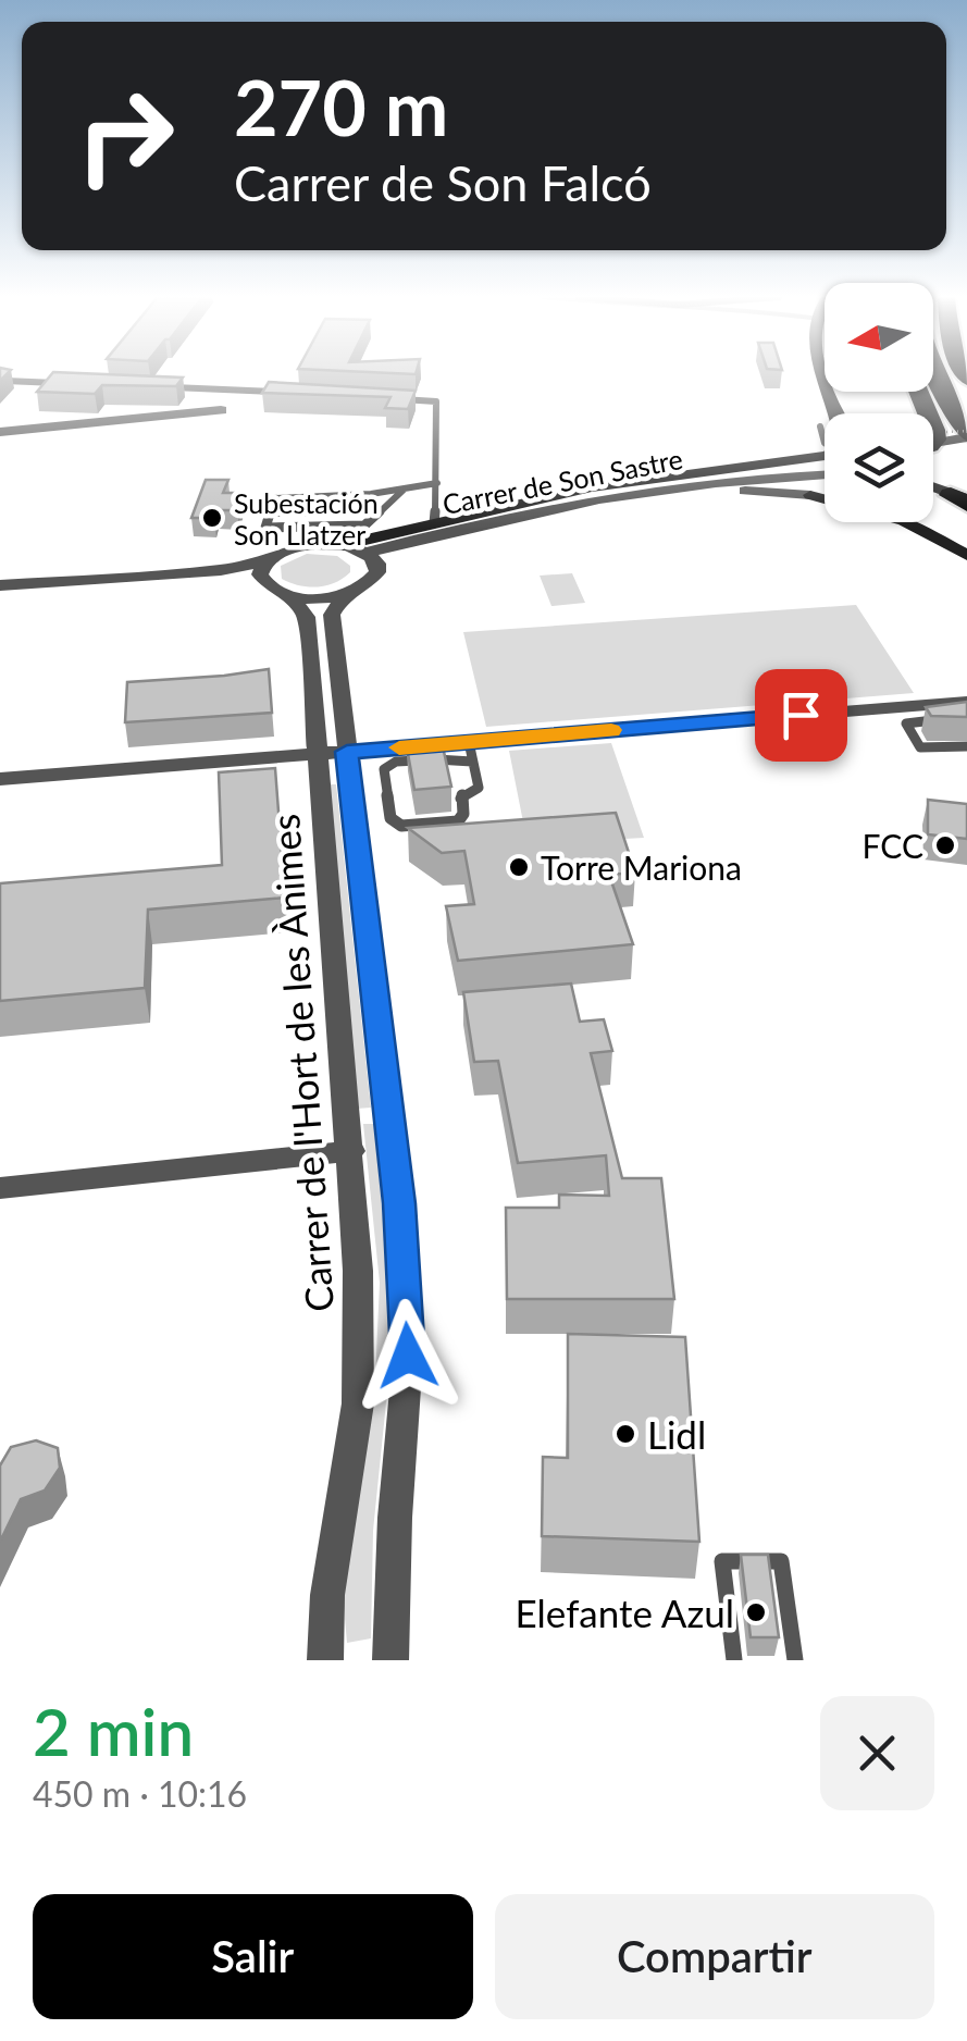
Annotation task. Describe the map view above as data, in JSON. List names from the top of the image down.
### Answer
{
  "streets": {
    "street": ["Carrer de Son Sastre", "Carrer de l'Hort de les Ànimes"]
  },
  "places": [
    "Subestación Son Llatzer",
    "FCC",
    "Torre Mariona",
    "Lidl",
    "Elefante Azul"
  ],
  "north": "left",
  "page": {
    "turn": ["270 m", "Carrer de Son Falcó"],
    "heading": ["2 min", "450 m · 10:16"],
    "buttons": ["Salir", "Compartir"]
  }
}
